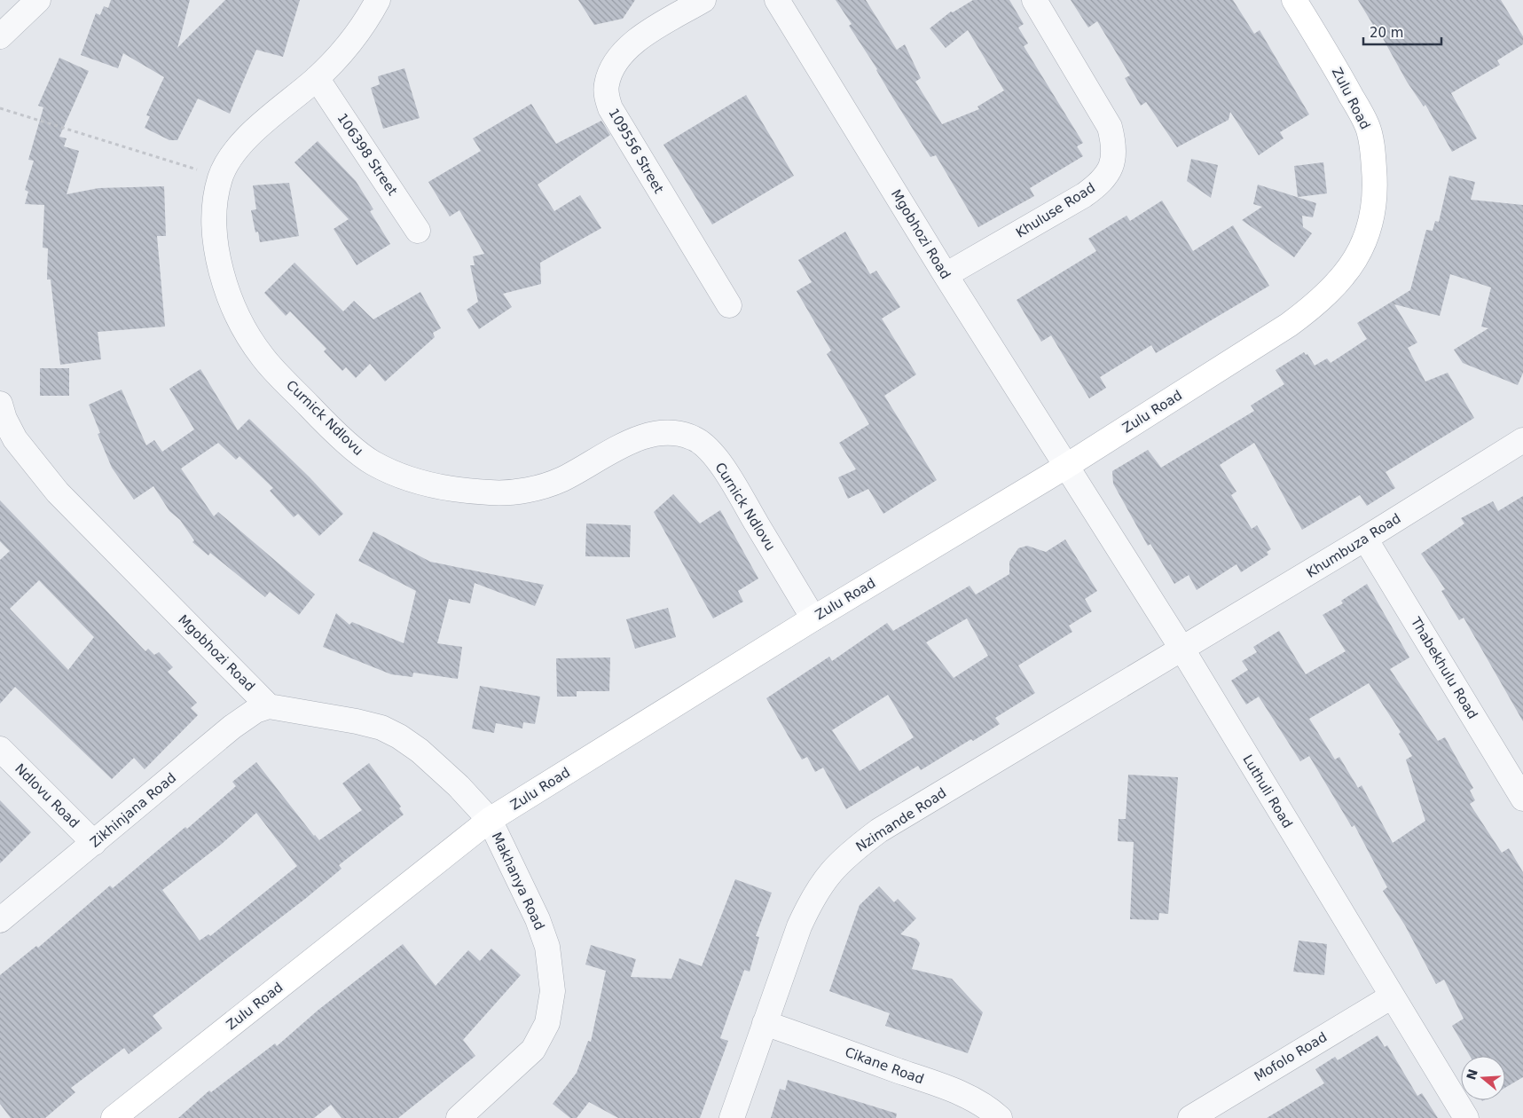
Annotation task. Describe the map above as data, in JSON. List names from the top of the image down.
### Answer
{
  "streets": {
    "street": [
      "Zulu Road",
      "109556 Street",
      "106398 Street",
      "Khuluse Road",
      "Mgobhozi Road",
      "Curnick Ndlovu",
      "Khumbuza Road",
      "Thabekhulu Road",
      "Luthuli Road",
      "Ndlovu Road",
      "Zikhinjana Road",
      "Nzimande Road",
      "Makhanya Road",
      "Mofolo Road",
      "Cikane Road"
    ]
  },
  "crossings": [
    ["Zulu Road", "Mgobhozi Road"],
    ["Zulu Road", "Curnick Ndlovu"],
    ["Zulu Road", "Luthuli Road"],
    ["Zulu Road", "Makhanya Road"],
    ["106398 Street", "Curnick Ndlovu"],
    ["Khuluse Road", "Mgobhozi Road"],
    ["Mgobhozi Road", "Luthuli Road"],
    ["Mgobhozi Road", "Zikhinjana Road"],
    ["Khumbuza Road", "Thabekhulu Road"],
    ["Khumbuza Road", "Luthuli Road"],
    ["Khumbuza Road", "Nzimande Road"],
    ["Luthuli Road", "Nzimande Road"],
    ["Luthuli Road", "Mofolo Road"],
    ["Ndlovu Road", "Zikhinjana Road"],
    ["Nzimande Road", "Cikane Road"]
  ],
  "scale_bar": "20 m",
  "north": "left"
}
